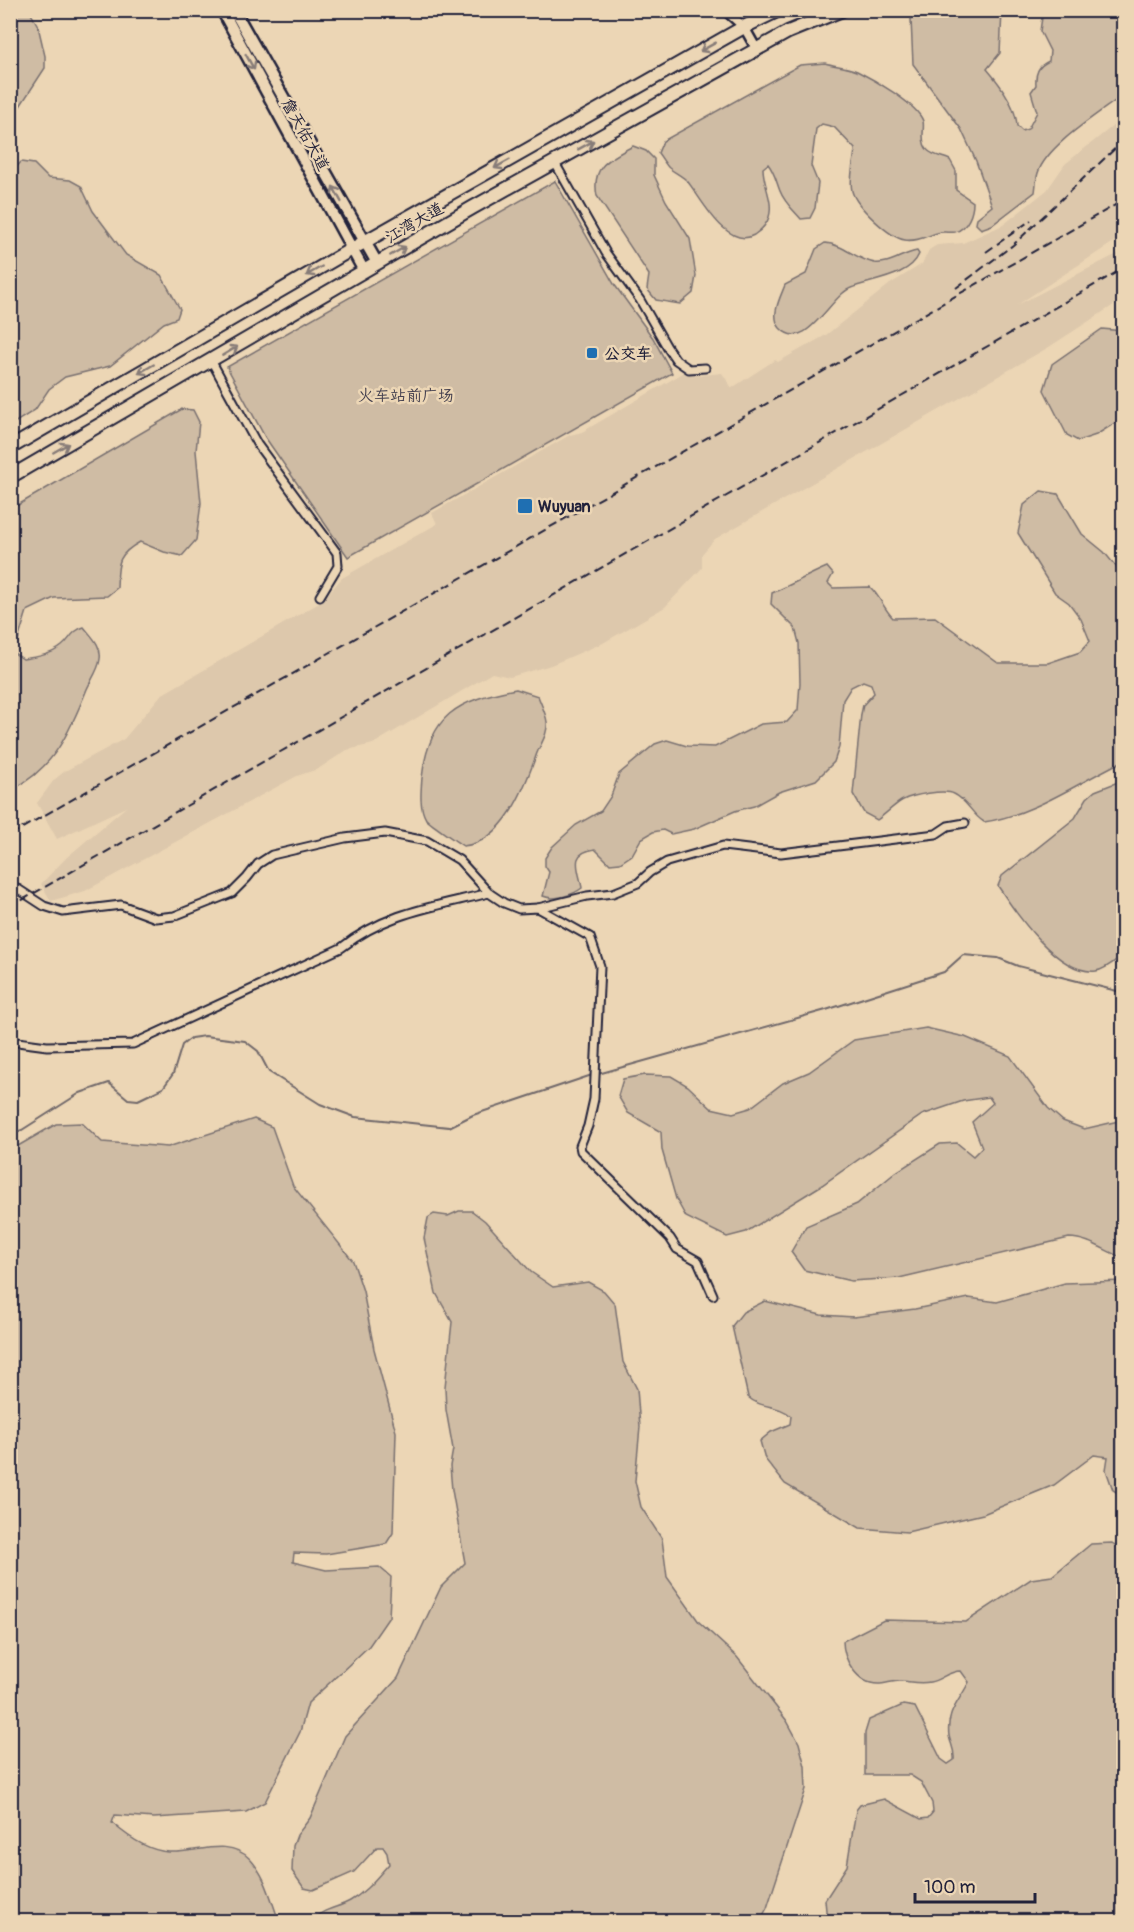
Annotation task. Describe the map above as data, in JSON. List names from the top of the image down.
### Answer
{
  "streets": {
    "highway": ["江湾大道"],
    "main road": ["詹天佑大道"]
  },
  "crossings": [
    ["詹天佑大道", "江湾大道"]
  ],
  "parks": ["火车站前广场"],
  "places": {
    "transit": ["公交车", "Wuyuan"]
  },
  "scale_bar": "100 m"
}
